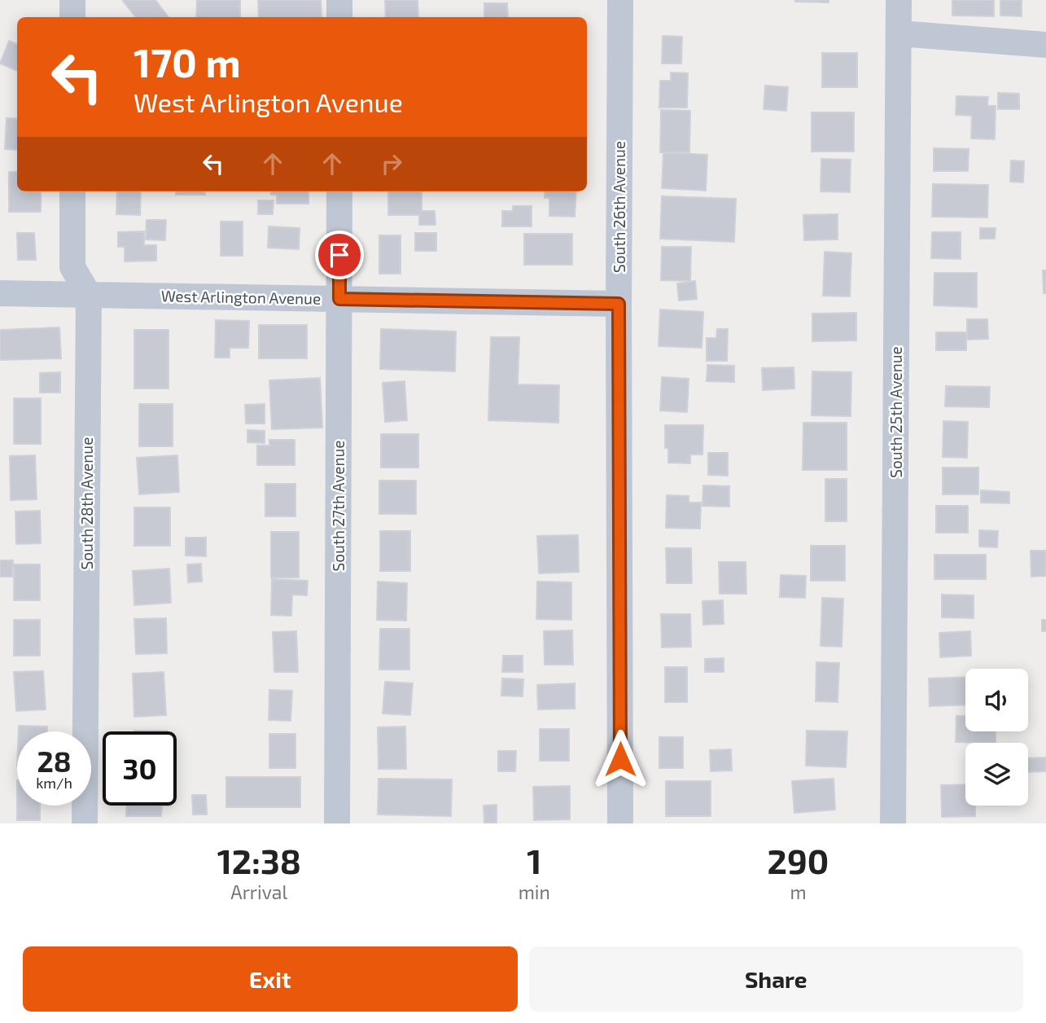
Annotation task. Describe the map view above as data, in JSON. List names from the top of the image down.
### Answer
{
  "streets": {
    "street": [
      "South 26th Avenue",
      "West Arlington Avenue",
      "South 25th Avenue",
      "South 28th Avenue",
      "South 27th Avenue"
    ]
  },
  "crossings": [
    ["South 26th Avenue", "West Arlington Avenue"],
    ["West Arlington Avenue", "South 28th Avenue"],
    ["West Arlington Avenue", "South 27th Avenue"]
  ],
  "page": {
    "turn": ["170 m", "West Arlington Avenue"],
    "speed": "28 km/h",
    "limit": "30",
    "eta": [
      "12:38",
      "Arrival",
      "1",
      "min",
      "290",
      "m"
    ],
    "buttons": ["Exit", "Share"]
  }
}
